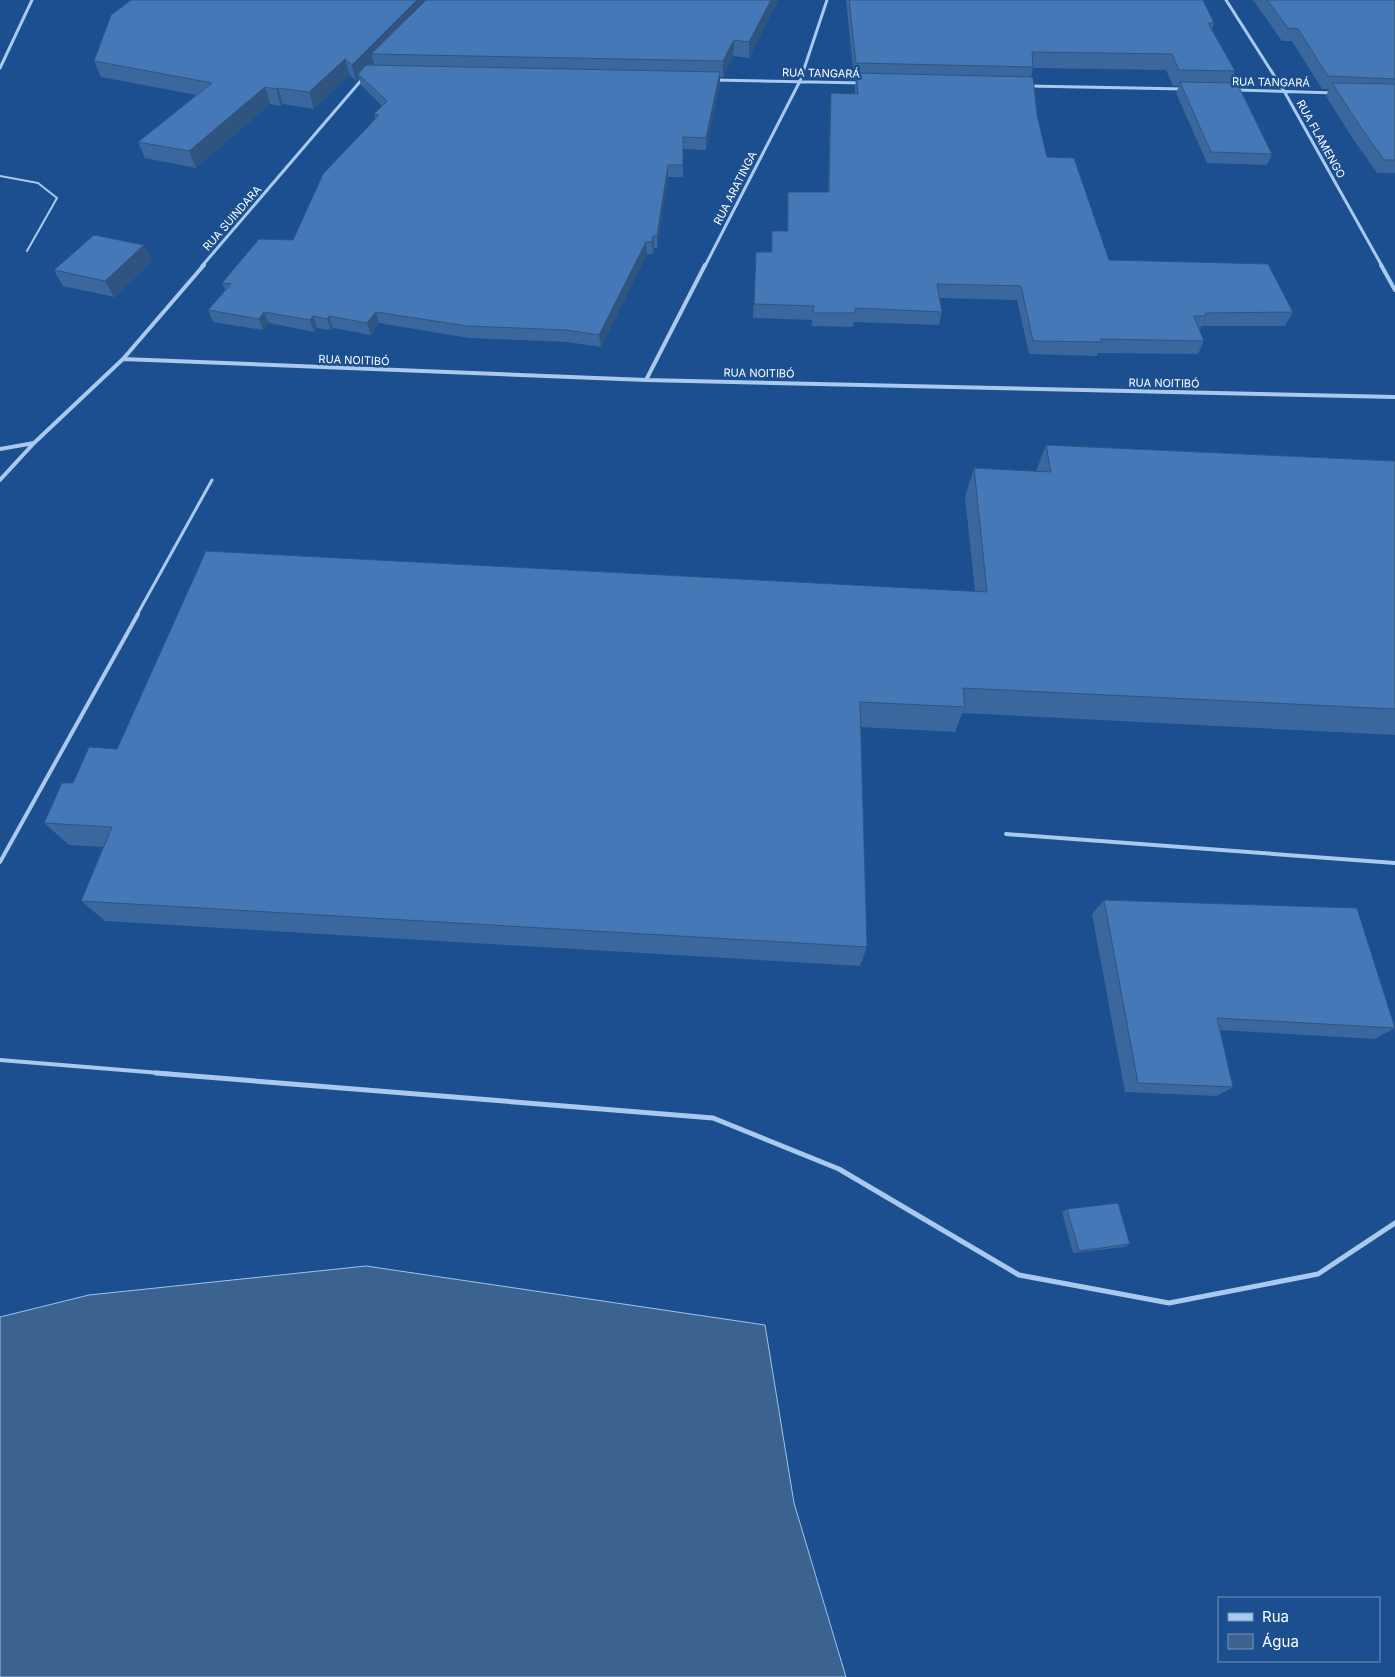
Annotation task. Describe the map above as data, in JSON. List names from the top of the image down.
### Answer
{
  "streets": {
    "street": [
      "RUA TANGARÁ",
      "RUA FLAMENGO",
      "RUA ARATINGA",
      "RUA SUINDARA",
      "RUA NOITIBÓ"
    ]
  },
  "crossings": [
    ["RUA TANGARÁ", "RUA FLAMENGO"],
    ["RUA TANGARÁ", "RUA ARATINGA"],
    ["RUA ARATINGA", "RUA NOITIBÓ"],
    ["RUA SUINDARA", "RUA NOITIBÓ"]
  ],
  "legend": ["Rua", "Água"]
}
